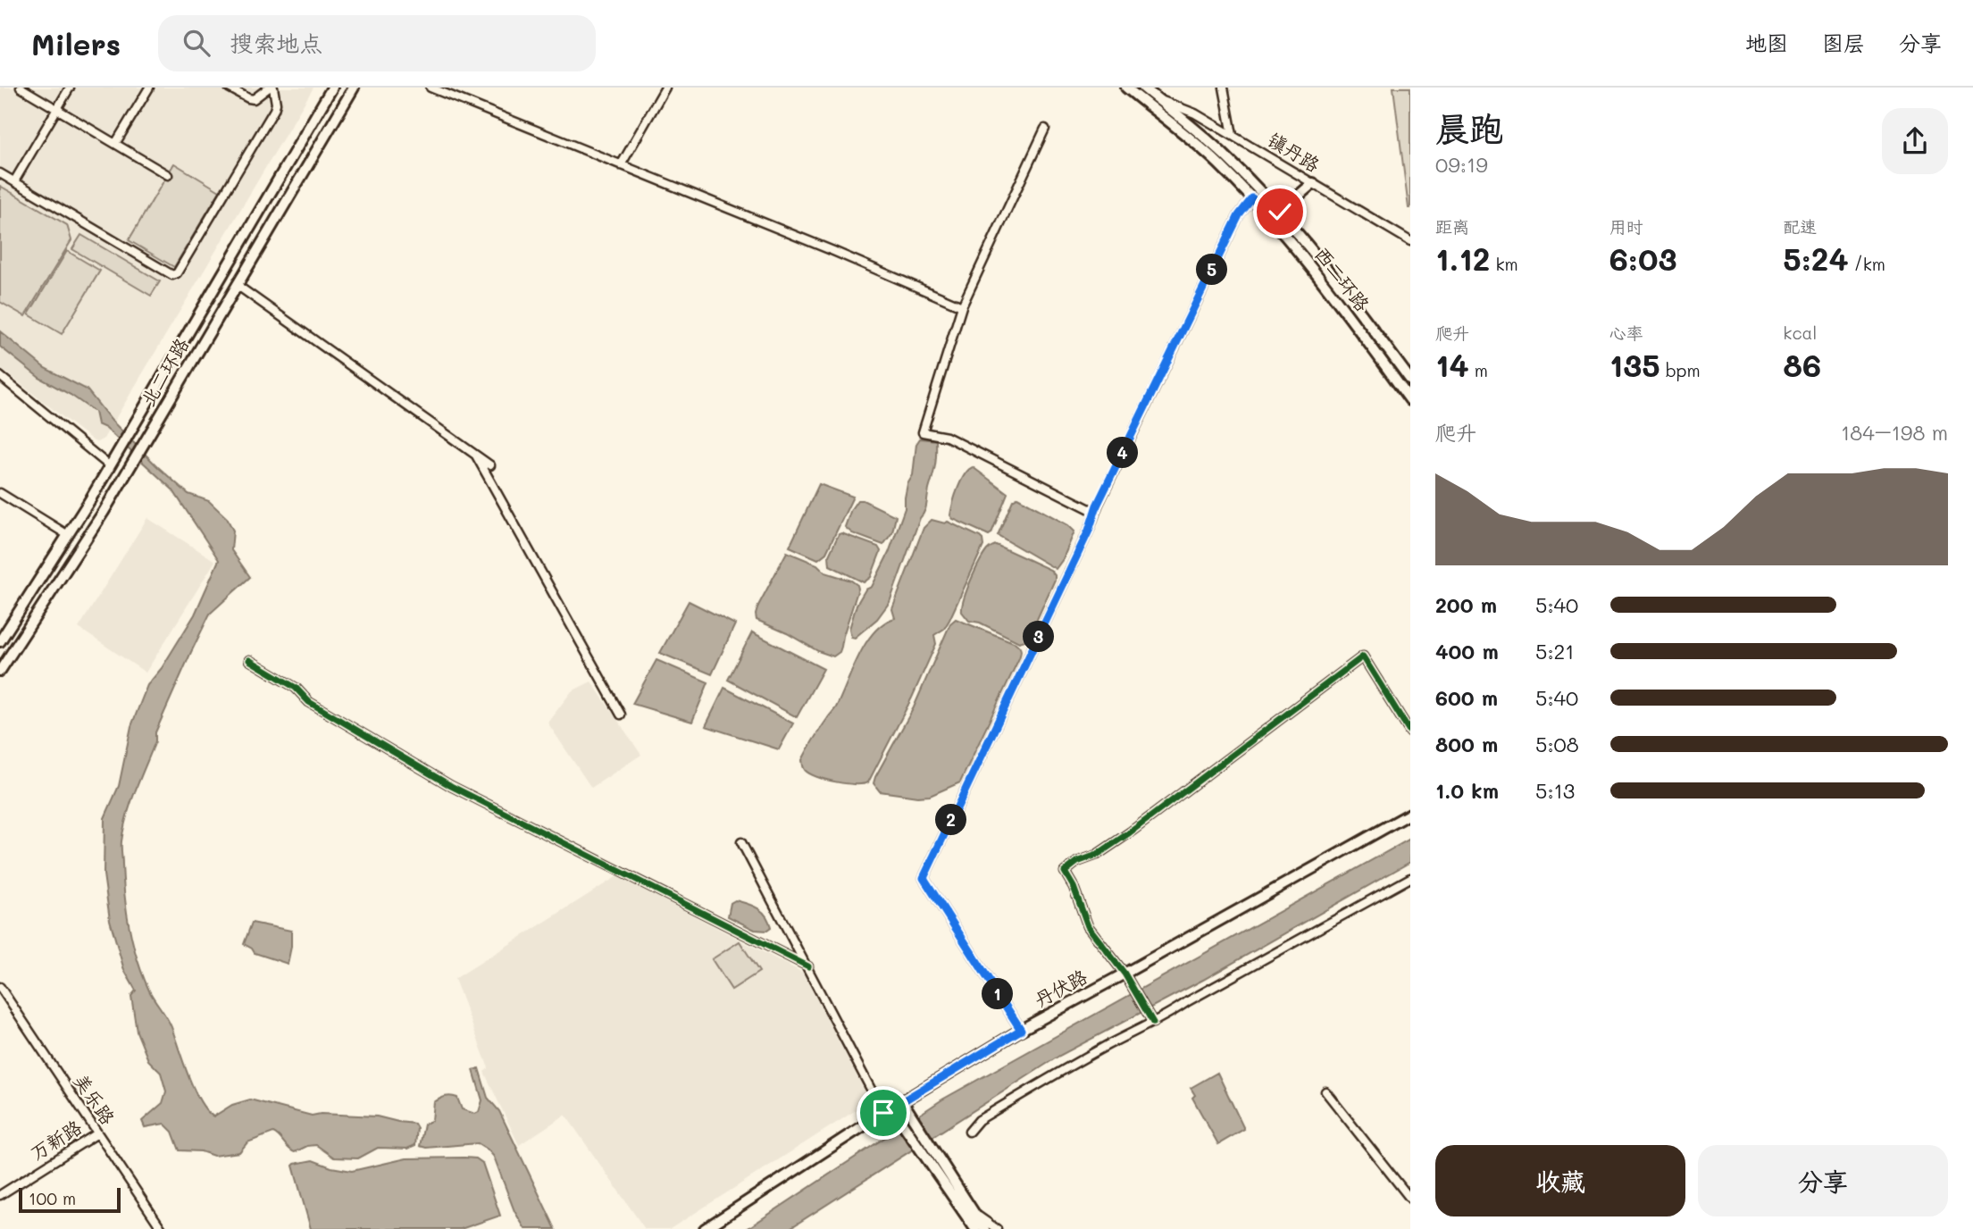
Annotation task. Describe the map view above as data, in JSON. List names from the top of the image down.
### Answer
{
  "streets": {
    "main road": ["西二环路", "北二环路", "丹伏路"],
    "street": ["镇丹路", "美乐路", "万新路"]
  },
  "crossings": [
    ["镇丹路", "西二环路"],
    ["美乐路", "万新路"]
  ],
  "scale_bar": "100 m",
  "page": {
    "header": "Milers",
    "search": "搜索地点",
    "nav": ["地图", "图层", "分享"],
    "heading": ["晨跑", "09:19"],
    "stats": [
      ["距离", "1.12 km"],
      ["用时", "6:03"],
      ["配速", "5:24 /km"],
      ["爬升", "14 m"],
      ["心率", "135 bpm"],
      ["kcal", "86"]
    ],
    "pins": [
      "5",
      "4",
      "3",
      "2",
      "1"
    ],
    "chart": ["爬升", "184–198 m"],
    "list": [
      {
        "name": "200 m",
        "note": "5:40"
      },
      {
        "name": "400 m",
        "note": "5:21"
      },
      {
        "name": "600 m",
        "note": "5:40"
      },
      {
        "name": "800 m",
        "note": "5:08"
      },
      {
        "name": "1.0 km",
        "note": "5:13"
      }
    ],
    "buttons": ["收藏", "分享"],
    "scale": "100 m"
  }
}
